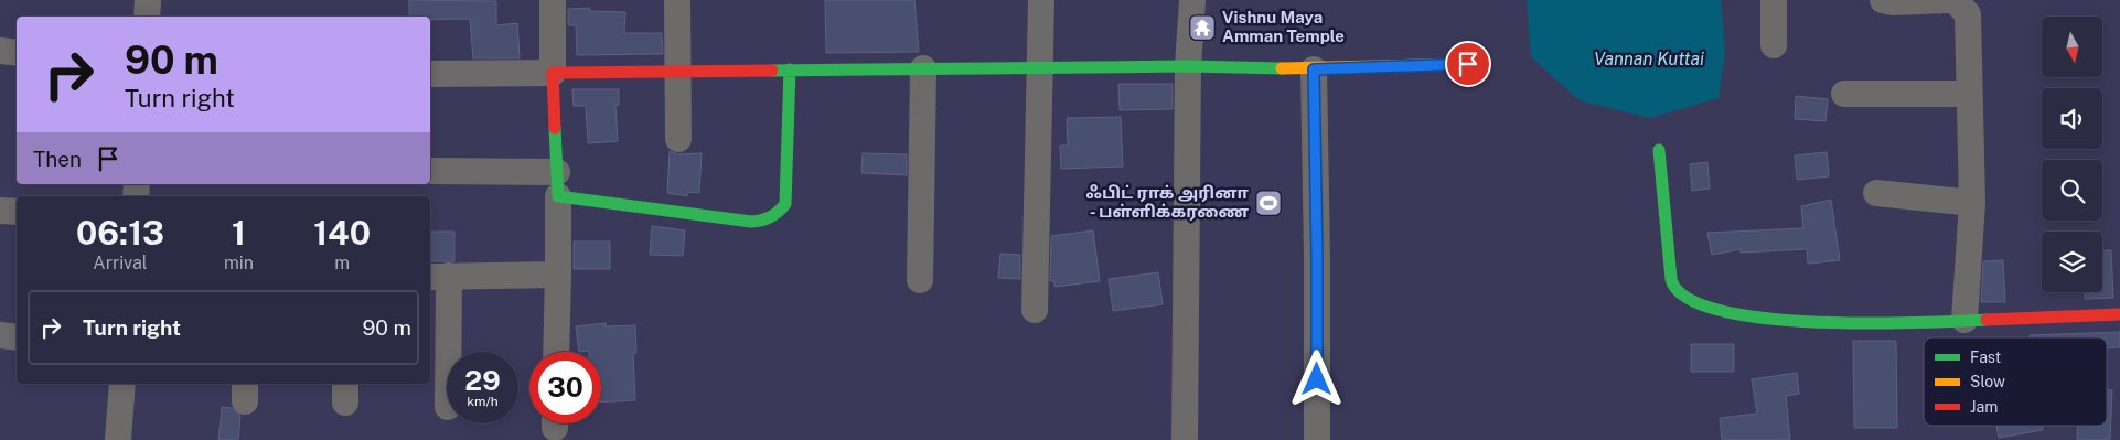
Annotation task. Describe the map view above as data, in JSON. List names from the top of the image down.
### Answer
{
  "water": ["Vannan Kuttai"],
  "places": {
    "temple": ["Vishnu Maya Amman Temple"],
    "sports": ["ஃபிட் ராக் அரினா - பள்ளிக்கரணை"]
  },
  "legend": ["Fast", "Slow", "Jam"],
  "north": "bottom",
  "page": {
    "turn": ["90 m", "Turn right"],
    "then": "Then",
    "eta": [
      "06:13",
      "Arrival",
      "1",
      "min",
      "140",
      "m"
    ],
    "list": [
      {
        "name": "Turn right",
        "value": "90 m"
      }
    ],
    "speed": "29 km/h",
    "limit": "30"
  }
}
